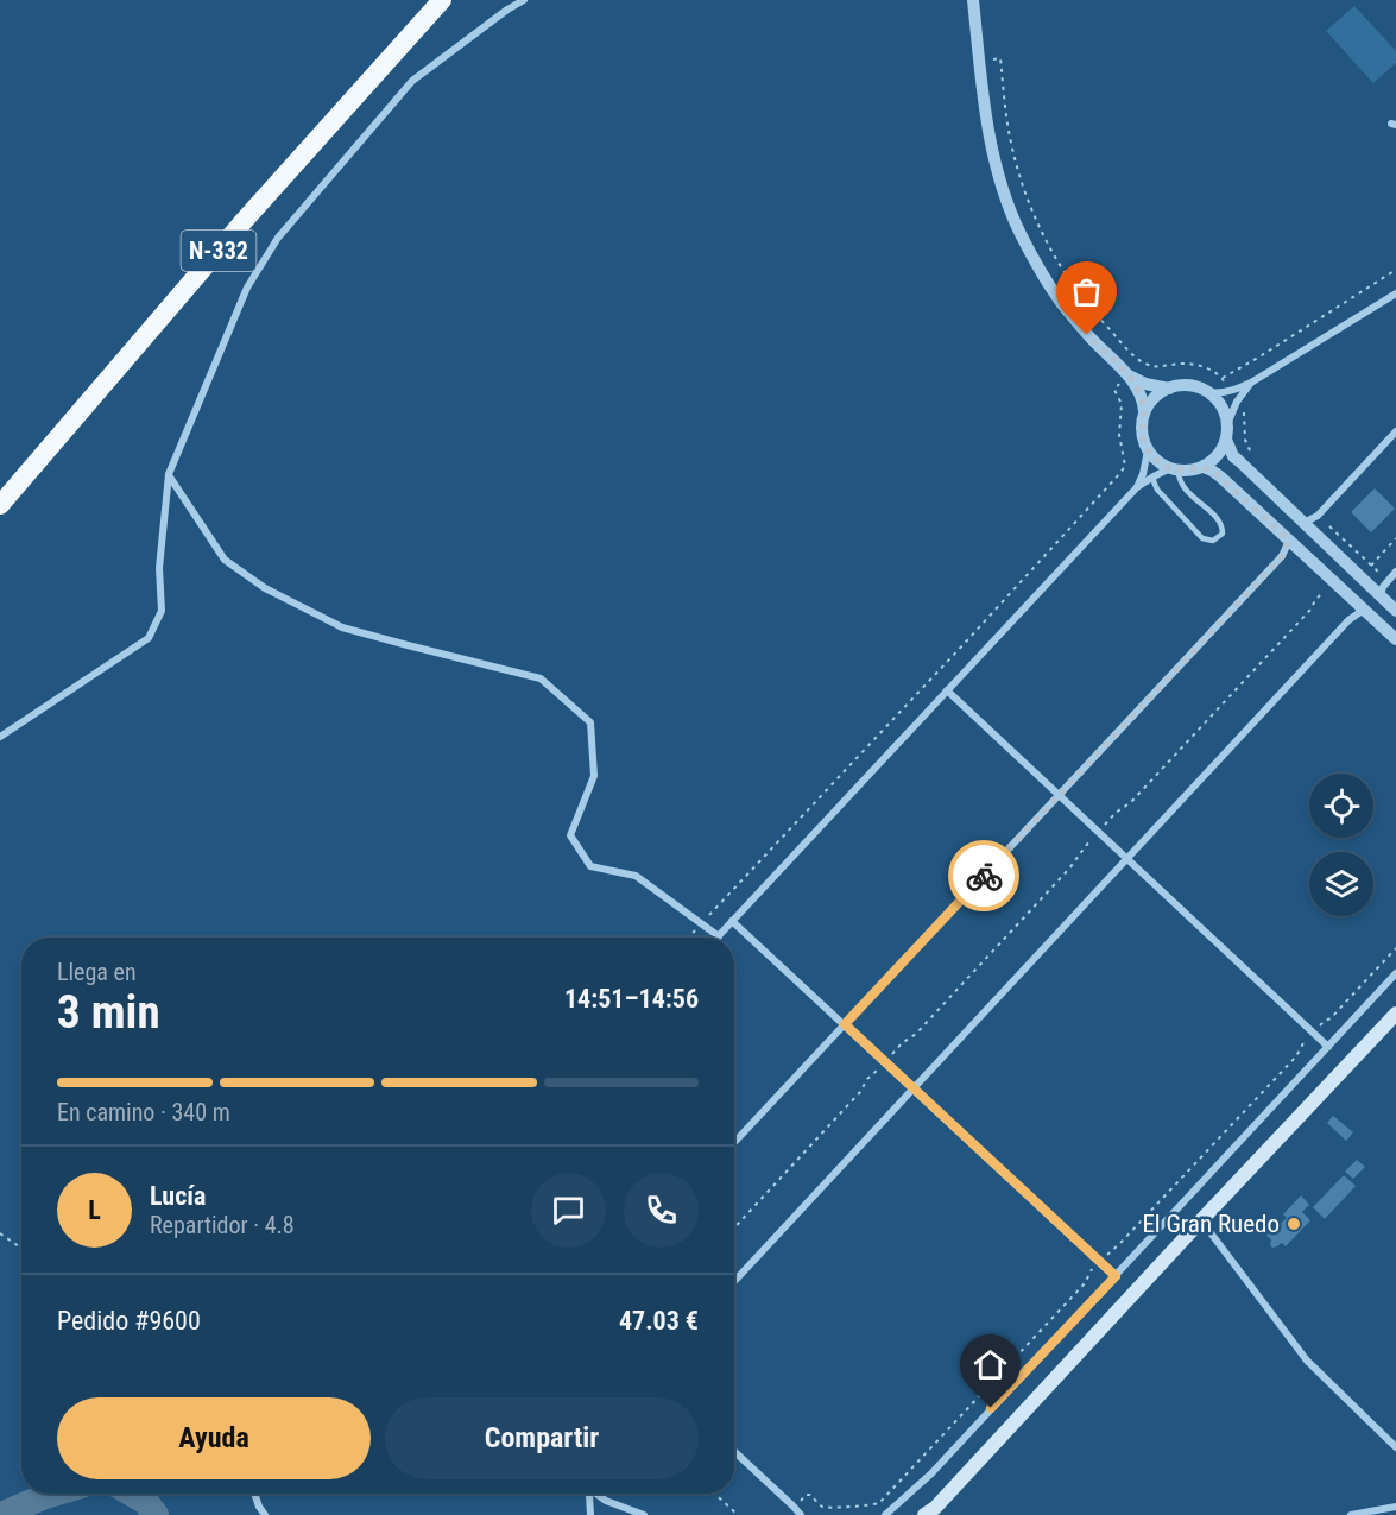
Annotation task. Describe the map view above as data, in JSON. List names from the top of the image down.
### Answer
{
  "streets": {
    "highway": ["N-332"]
  },
  "places": ["El Gran Ruedo"],
  "page": {
    "heading": ["3 min", "Llega en", "14:51–14:56"],
    "panel": [
      "Lucía",
      "Repartidor · 4.8",
      "Pedido #9600",
      "47.03 €"
    ],
    "bar": "En camino · 340 m",
    "round": "L",
    "buttons": ["Ayuda", "Compartir"]
  }
}
